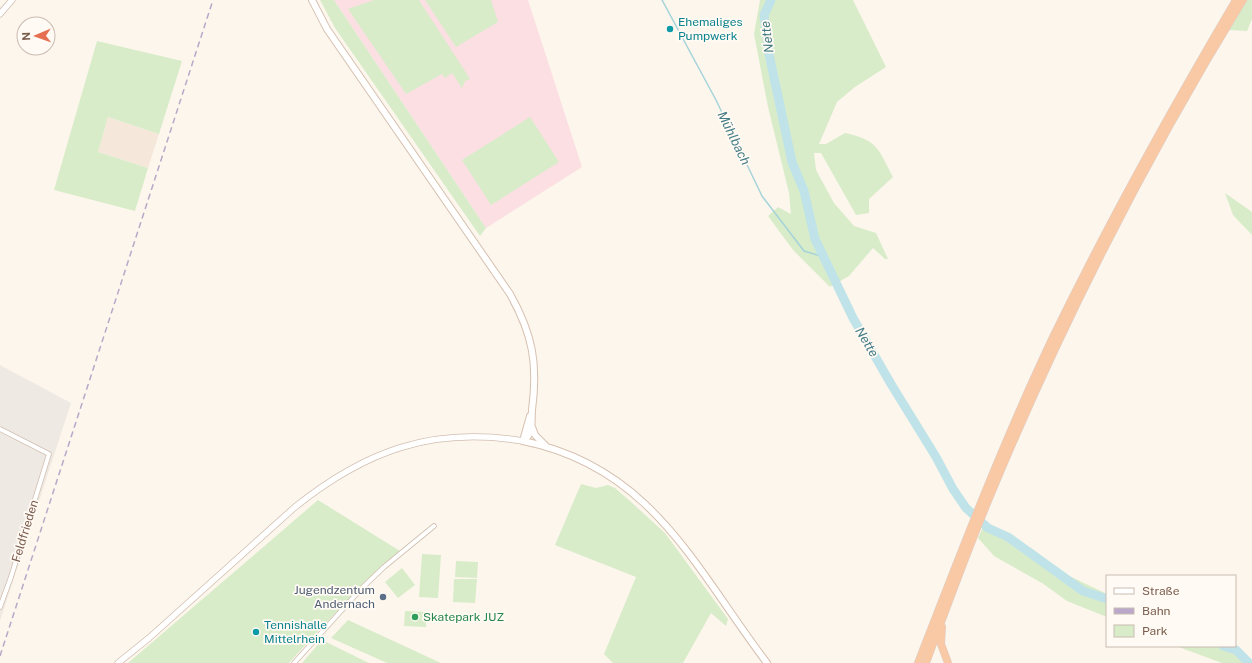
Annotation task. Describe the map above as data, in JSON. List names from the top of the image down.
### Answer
{
  "streets": {
    "street": ["Feldfrieden"]
  },
  "water": ["Nette", "Mühlbach"],
  "places": [
    "Ehemaliges Pumpwerk",
    "Jugendzentum Andernach",
    "Skatepark JUZ",
    "Tennishalle Mittelrhein"
  ],
  "legend": ["Straße", "Bahn", "Park"],
  "north": "left"
}
